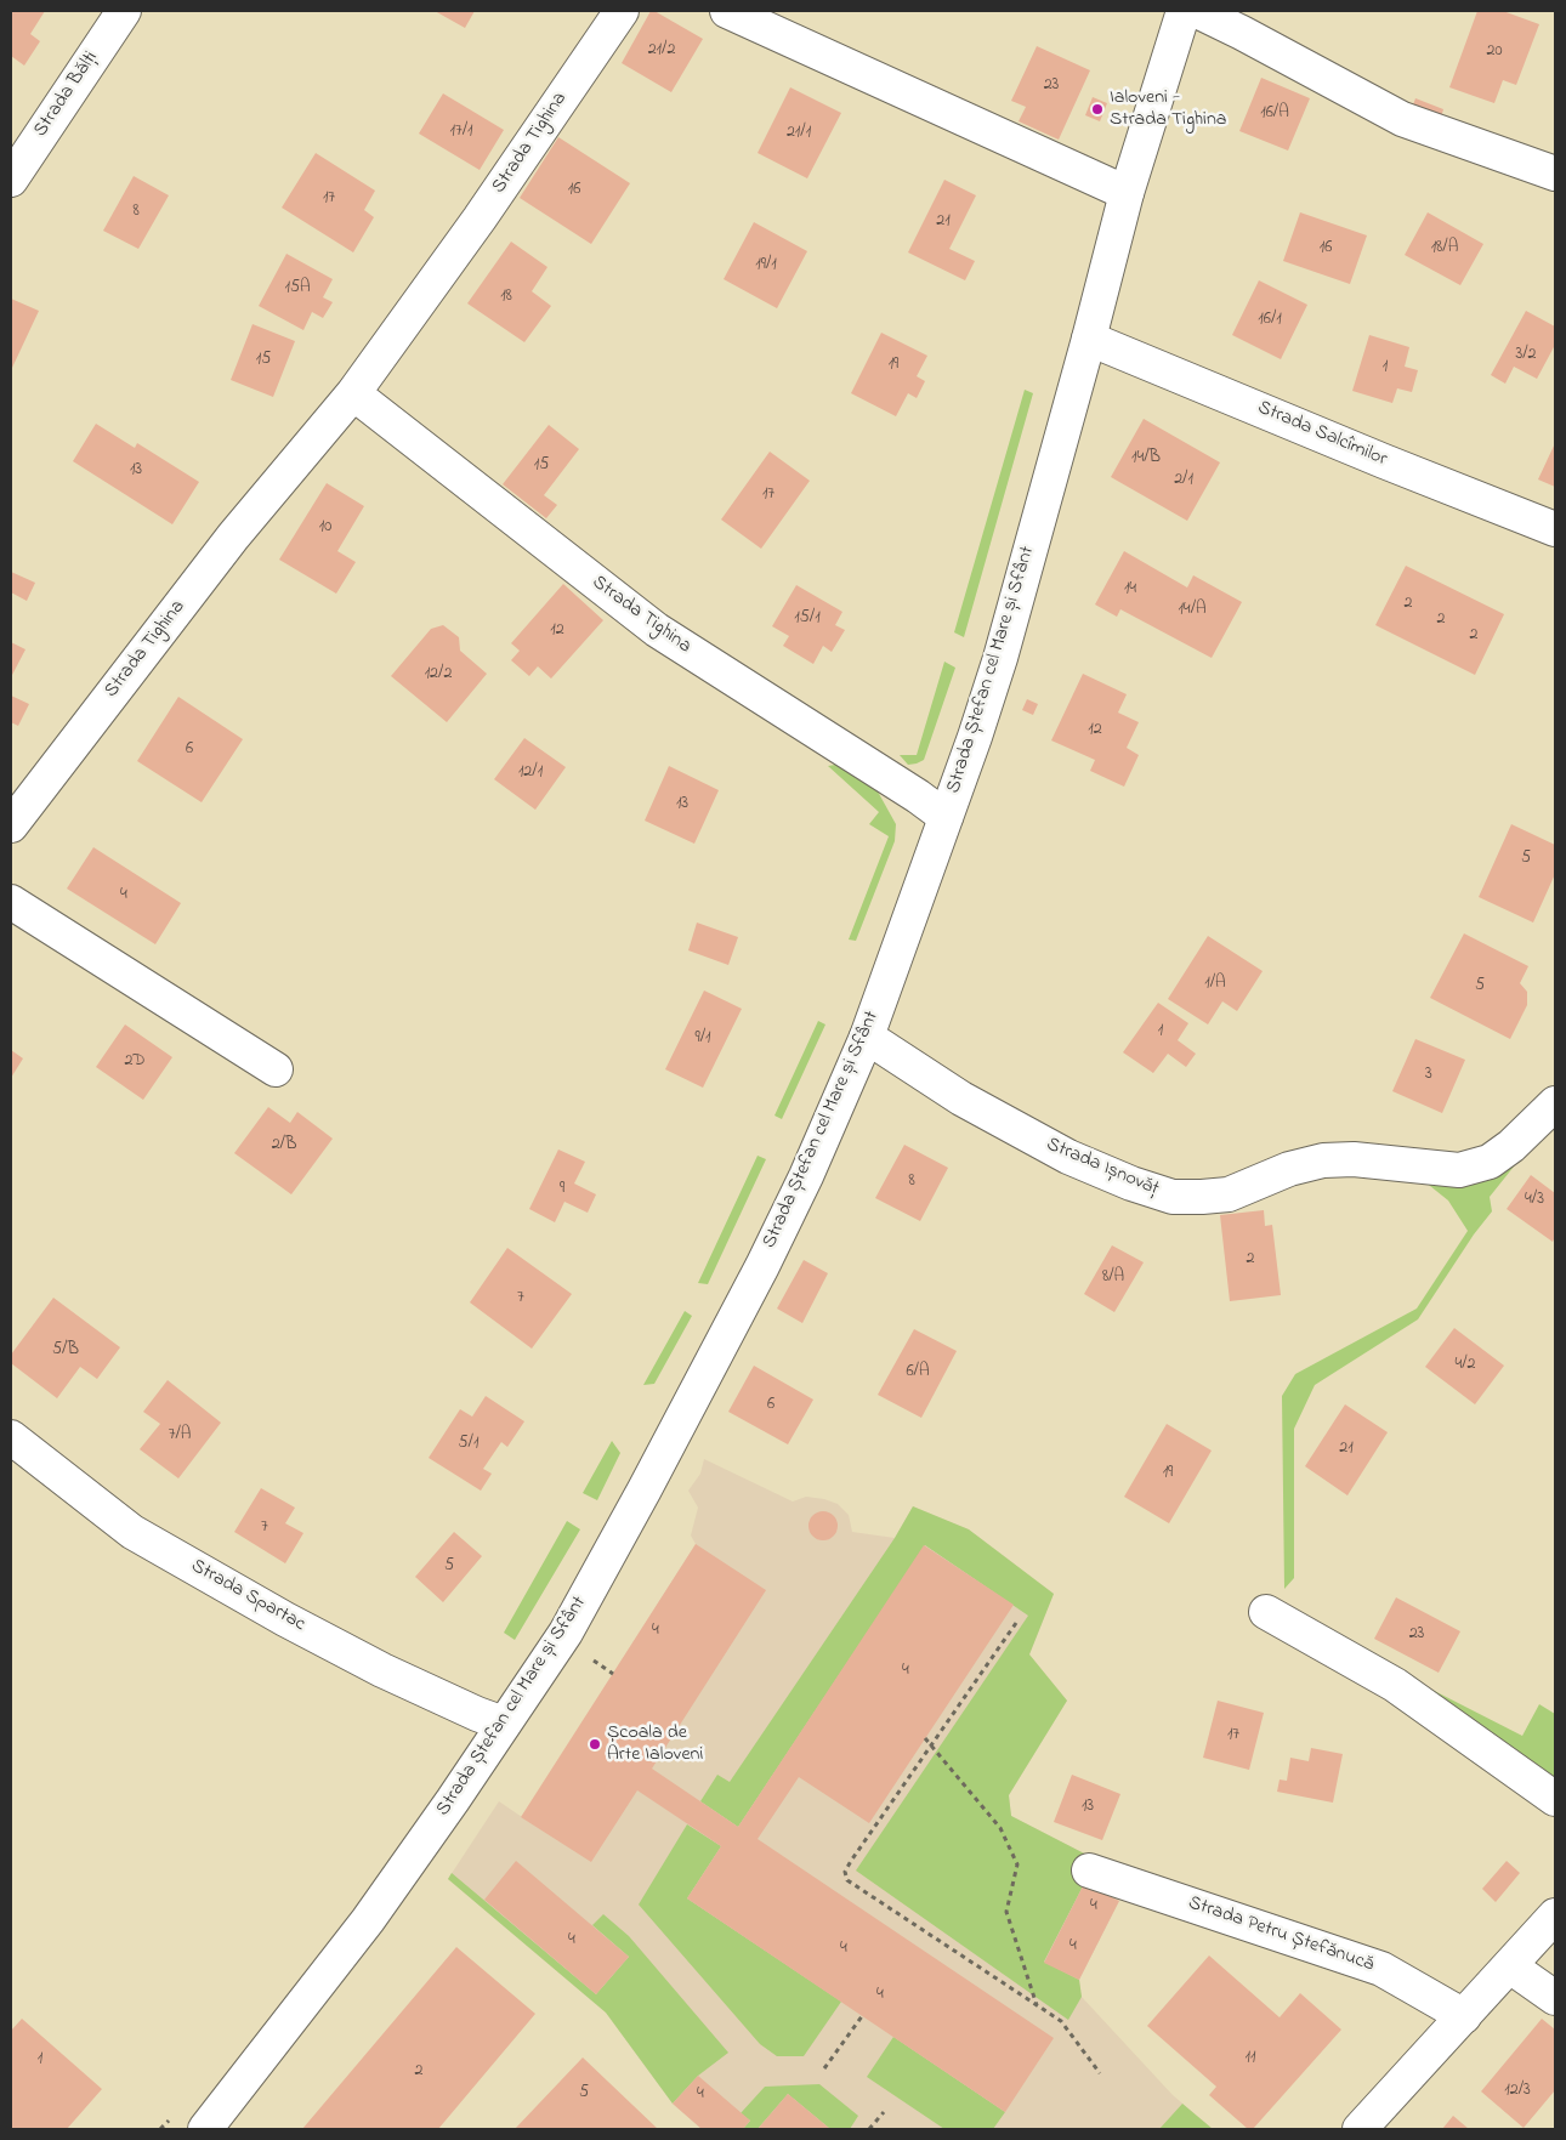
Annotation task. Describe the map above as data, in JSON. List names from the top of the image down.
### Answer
{
  "streets": {
    "street": [
      "Strada Bălți",
      "Strada Tighina",
      "Strada Salcîmilor",
      "Strada Ștefan cel Mare și Sfânt",
      "Strada Ișnovăț",
      "Strada Spartac",
      "Strada Petru Ștefănucă"
    ]
  },
  "crossings": [
    ["Strada Tighina", "Strada Ștefan cel Mare și Sfânt"],
    ["Strada Salcîmilor", "Strada Ștefan cel Mare și Sfânt"],
    ["Strada Ștefan cel Mare și Sfânt", "Strada Ișnovăț"],
    ["Strada Ștefan cel Mare și Sfânt", "Strada Spartac"]
  ],
  "places": ["Ialoveni - Strada Tighina", "Școala de Arte Ialoveni"],
  "house_numbers": [
    "21/2",
    "20",
    "23",
    "16/A",
    "17/1",
    "21/1",
    "16",
    "17",
    "8",
    "21",
    "16",
    "18/A",
    "19/1",
    "15A",
    "18",
    "16/1",
    "3/2",
    "15",
    "19",
    "1",
    "14/B",
    "15",
    "13",
    "2/1",
    "17",
    "10",
    "14",
    "2",
    "14/A",
    "15/1",
    "2",
    "12",
    "2",
    "12/2",
    "12",
    "6",
    "12/1",
    "13",
    "5",
    "4",
    "1/A",
    "5",
    "1",
    "9/1",
    "2D",
    "3",
    "2/B",
    "8",
    "9",
    "4/3",
    "2",
    "8/A",
    "7",
    "5/B",
    "4/2",
    "6/A",
    "6",
    "7/A",
    "5/1",
    "21",
    "19",
    "7",
    "5",
    "4",
    "23",
    "4",
    "17",
    "13",
    "4",
    "4",
    "4",
    "4",
    "4",
    "11",
    "1",
    "2",
    "12/3",
    "5",
    "4"
  ]
}
